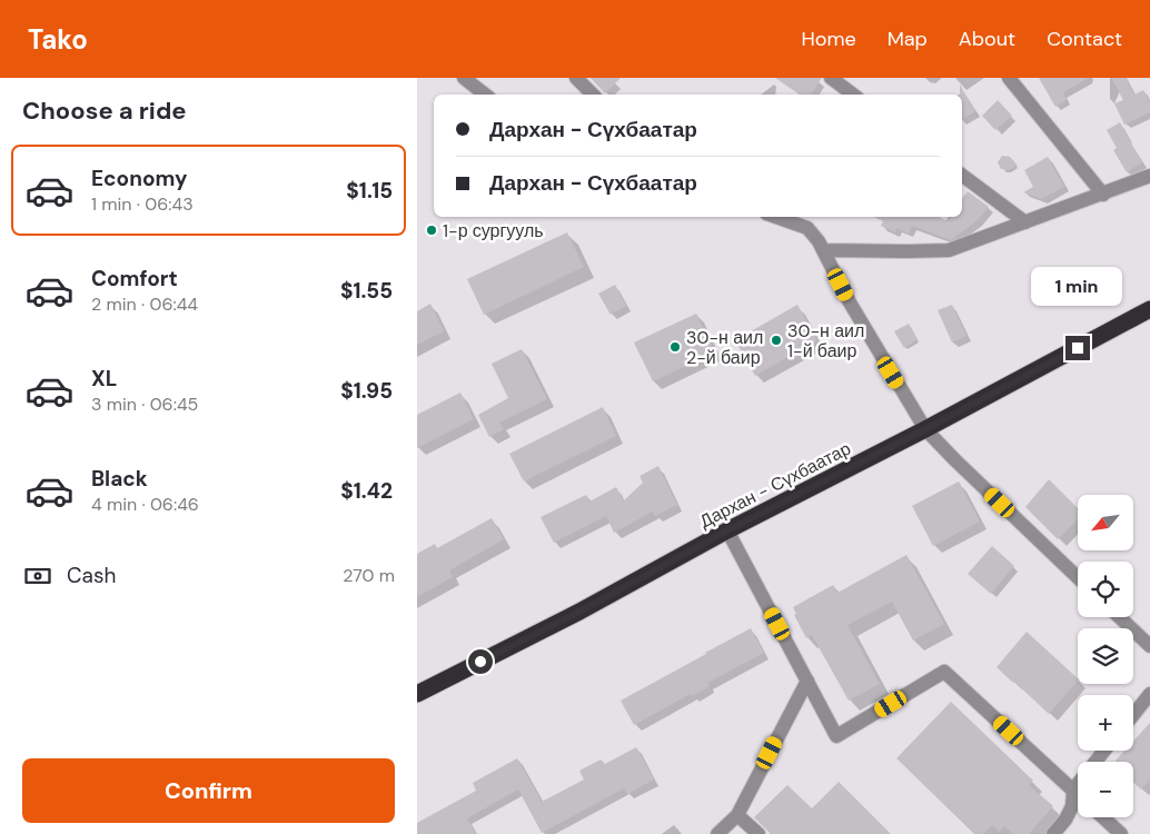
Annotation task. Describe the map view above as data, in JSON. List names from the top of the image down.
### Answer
{
  "streets": {
    "highway": ["Дархан - Сүхбаатар"]
  },
  "places": ["1-р сургууль", "30-н аил 1-й баир", "30-н аил 2-й баир"],
  "north": "bottom left",
  "page": {
    "header": "Tako",
    "nav": [
      "Home",
      "Map",
      "About",
      "Contact"
    ],
    "heading": "Choose a ride",
    "banner": ["Дархан - Сүхбаатар", "Дархан - Сүхбаатар"],
    "list": [
      {
        "name": "Economy",
        "note": "1 min · 06:43",
        "value": "$1.15"
      },
      {
        "name": "Comfort",
        "note": "2 min · 06:44",
        "value": "$1.55"
      },
      {
        "name": "XL",
        "note": "3 min · 06:45",
        "value": "$1.95"
      },
      {
        "name": "Black",
        "note": "4 min · 06:46",
        "value": "$1.42"
      }
    ],
    "bubble": "1 min",
    "map_buttons": ["+", "−"],
    "pay": ["Cash", "270 m"],
    "buttons": "Confirm"
  }
}
